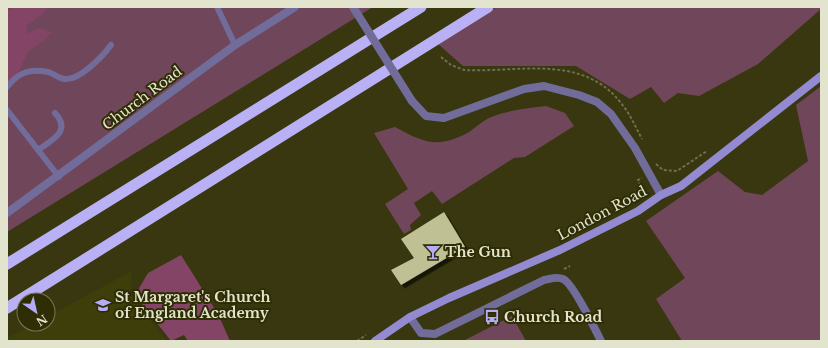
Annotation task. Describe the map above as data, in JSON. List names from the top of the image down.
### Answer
{
  "streets": {
    "main road": ["London Road"],
    "street": ["Church Road"]
  },
  "places": {
    "bar": ["The Gun"],
    "school or university": ["St Margaret's Church of England Academy"],
    "bus stop": ["Church Road"]
  },
  "north": "bottom right"
}
